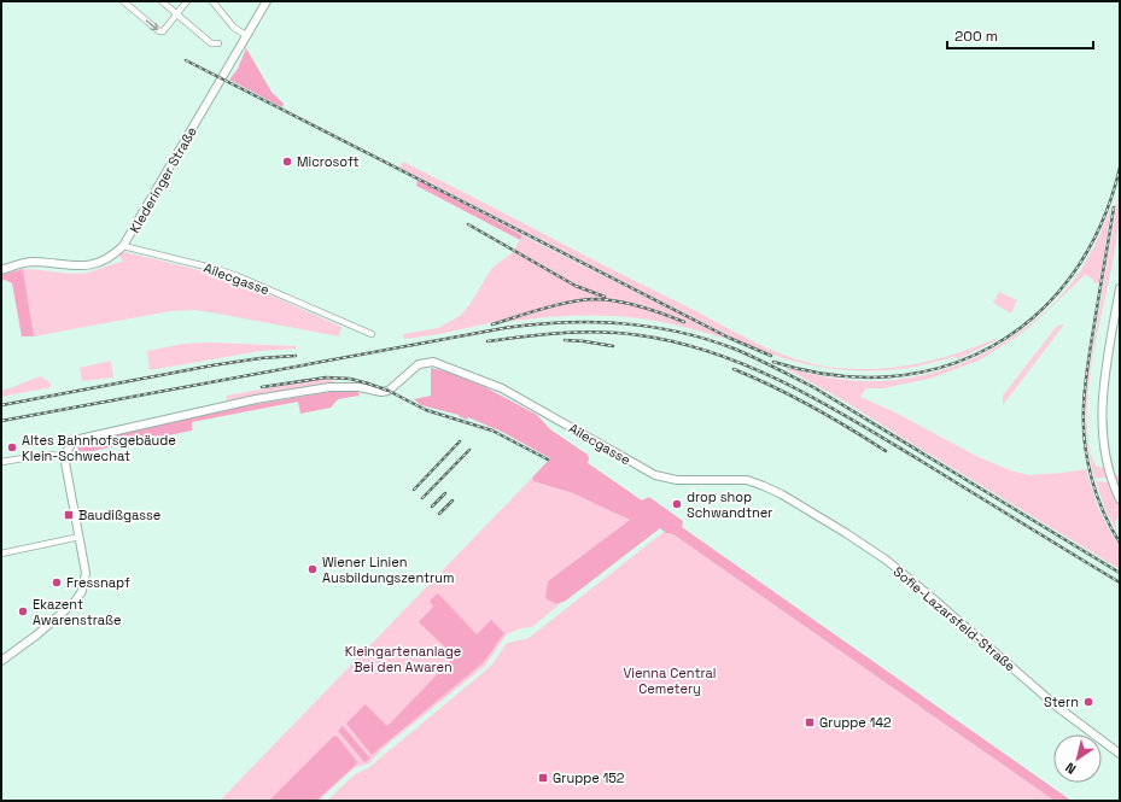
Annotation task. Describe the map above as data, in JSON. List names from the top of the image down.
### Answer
{
  "streets": {
    "street": ["Klederinger Straße", "Ailecgasse", "Sofie-Lazarsfeld-Straße"]
  },
  "crossings": [
    ["Klederinger Straße", "Ailecgasse"],
    ["Ailecgasse", "Sofie-Lazarsfeld-Straße"]
  ],
  "parks": ["Kleingartenanlage Bei den Awaren", "Vienna Central Cemetery"],
  "places": {
    "other": [
      "Microsoft",
      "Altes Bahnhofsgebäude Klein-Schwechat",
      "drop shop Schwandtner",
      "Wiener Linien Ausbildungszentrum",
      "Fressnapf",
      "Ekazent Awarenstraße",
      "Stern"
    ],
    "transit": ["Baudißgasse", "Gruppe 142", "Gruppe 152"]
  },
  "scale_bar": "200 m",
  "north": "bottom left"
}
